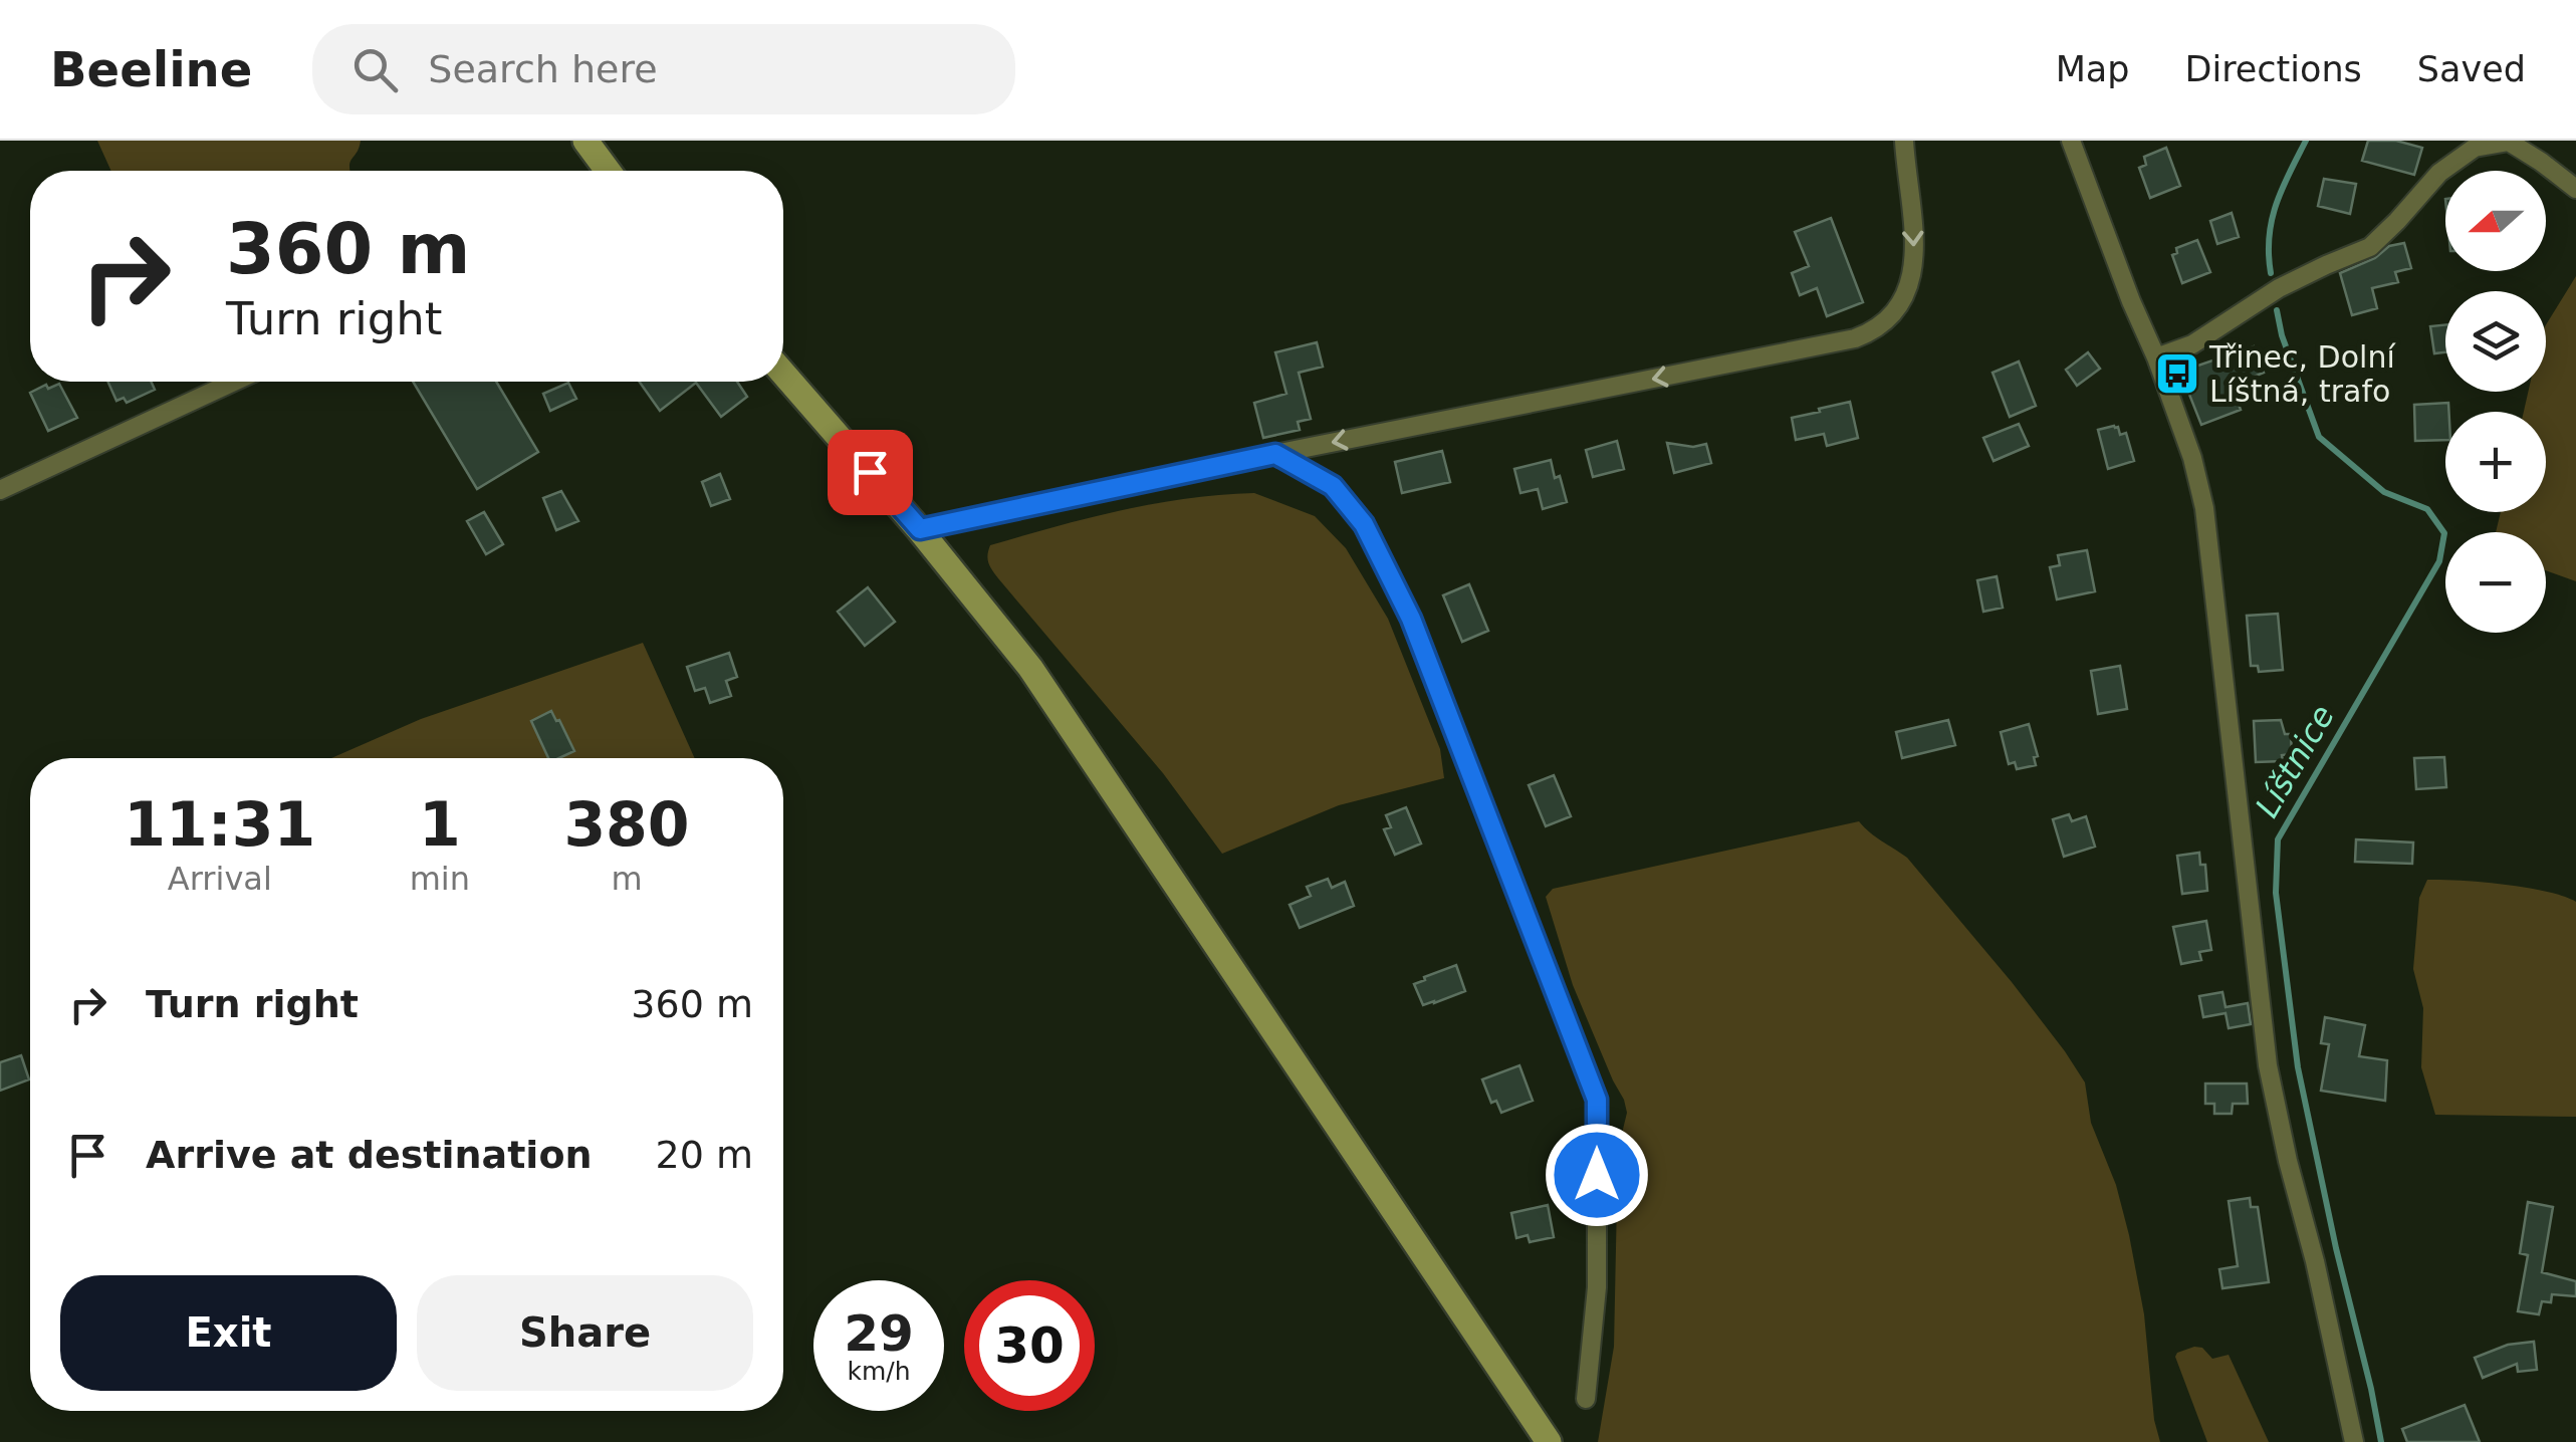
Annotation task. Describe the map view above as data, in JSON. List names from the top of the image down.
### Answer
{
  "water": ["Líštnice"],
  "places": {
    "bus stop": ["Třinec, Dolní Líštná, trafo"]
  },
  "north": "left",
  "page": {
    "header": "Beeline",
    "search": "Search here",
    "nav": ["Map", "Directions", "Saved"],
    "map_buttons": ["+", "−"],
    "turn": ["360 m", "Turn right"],
    "eta": [
      "11:31",
      "Arrival",
      "1",
      "min",
      "380",
      "m"
    ],
    "list": [
      {
        "name": "Turn right",
        "value": "360 m"
      },
      {
        "name": "Arrive at destination",
        "value": "20 m"
      }
    ],
    "buttons": ["Exit", "Share"],
    "speed": "29 km/h",
    "limit": "30"
  }
}
